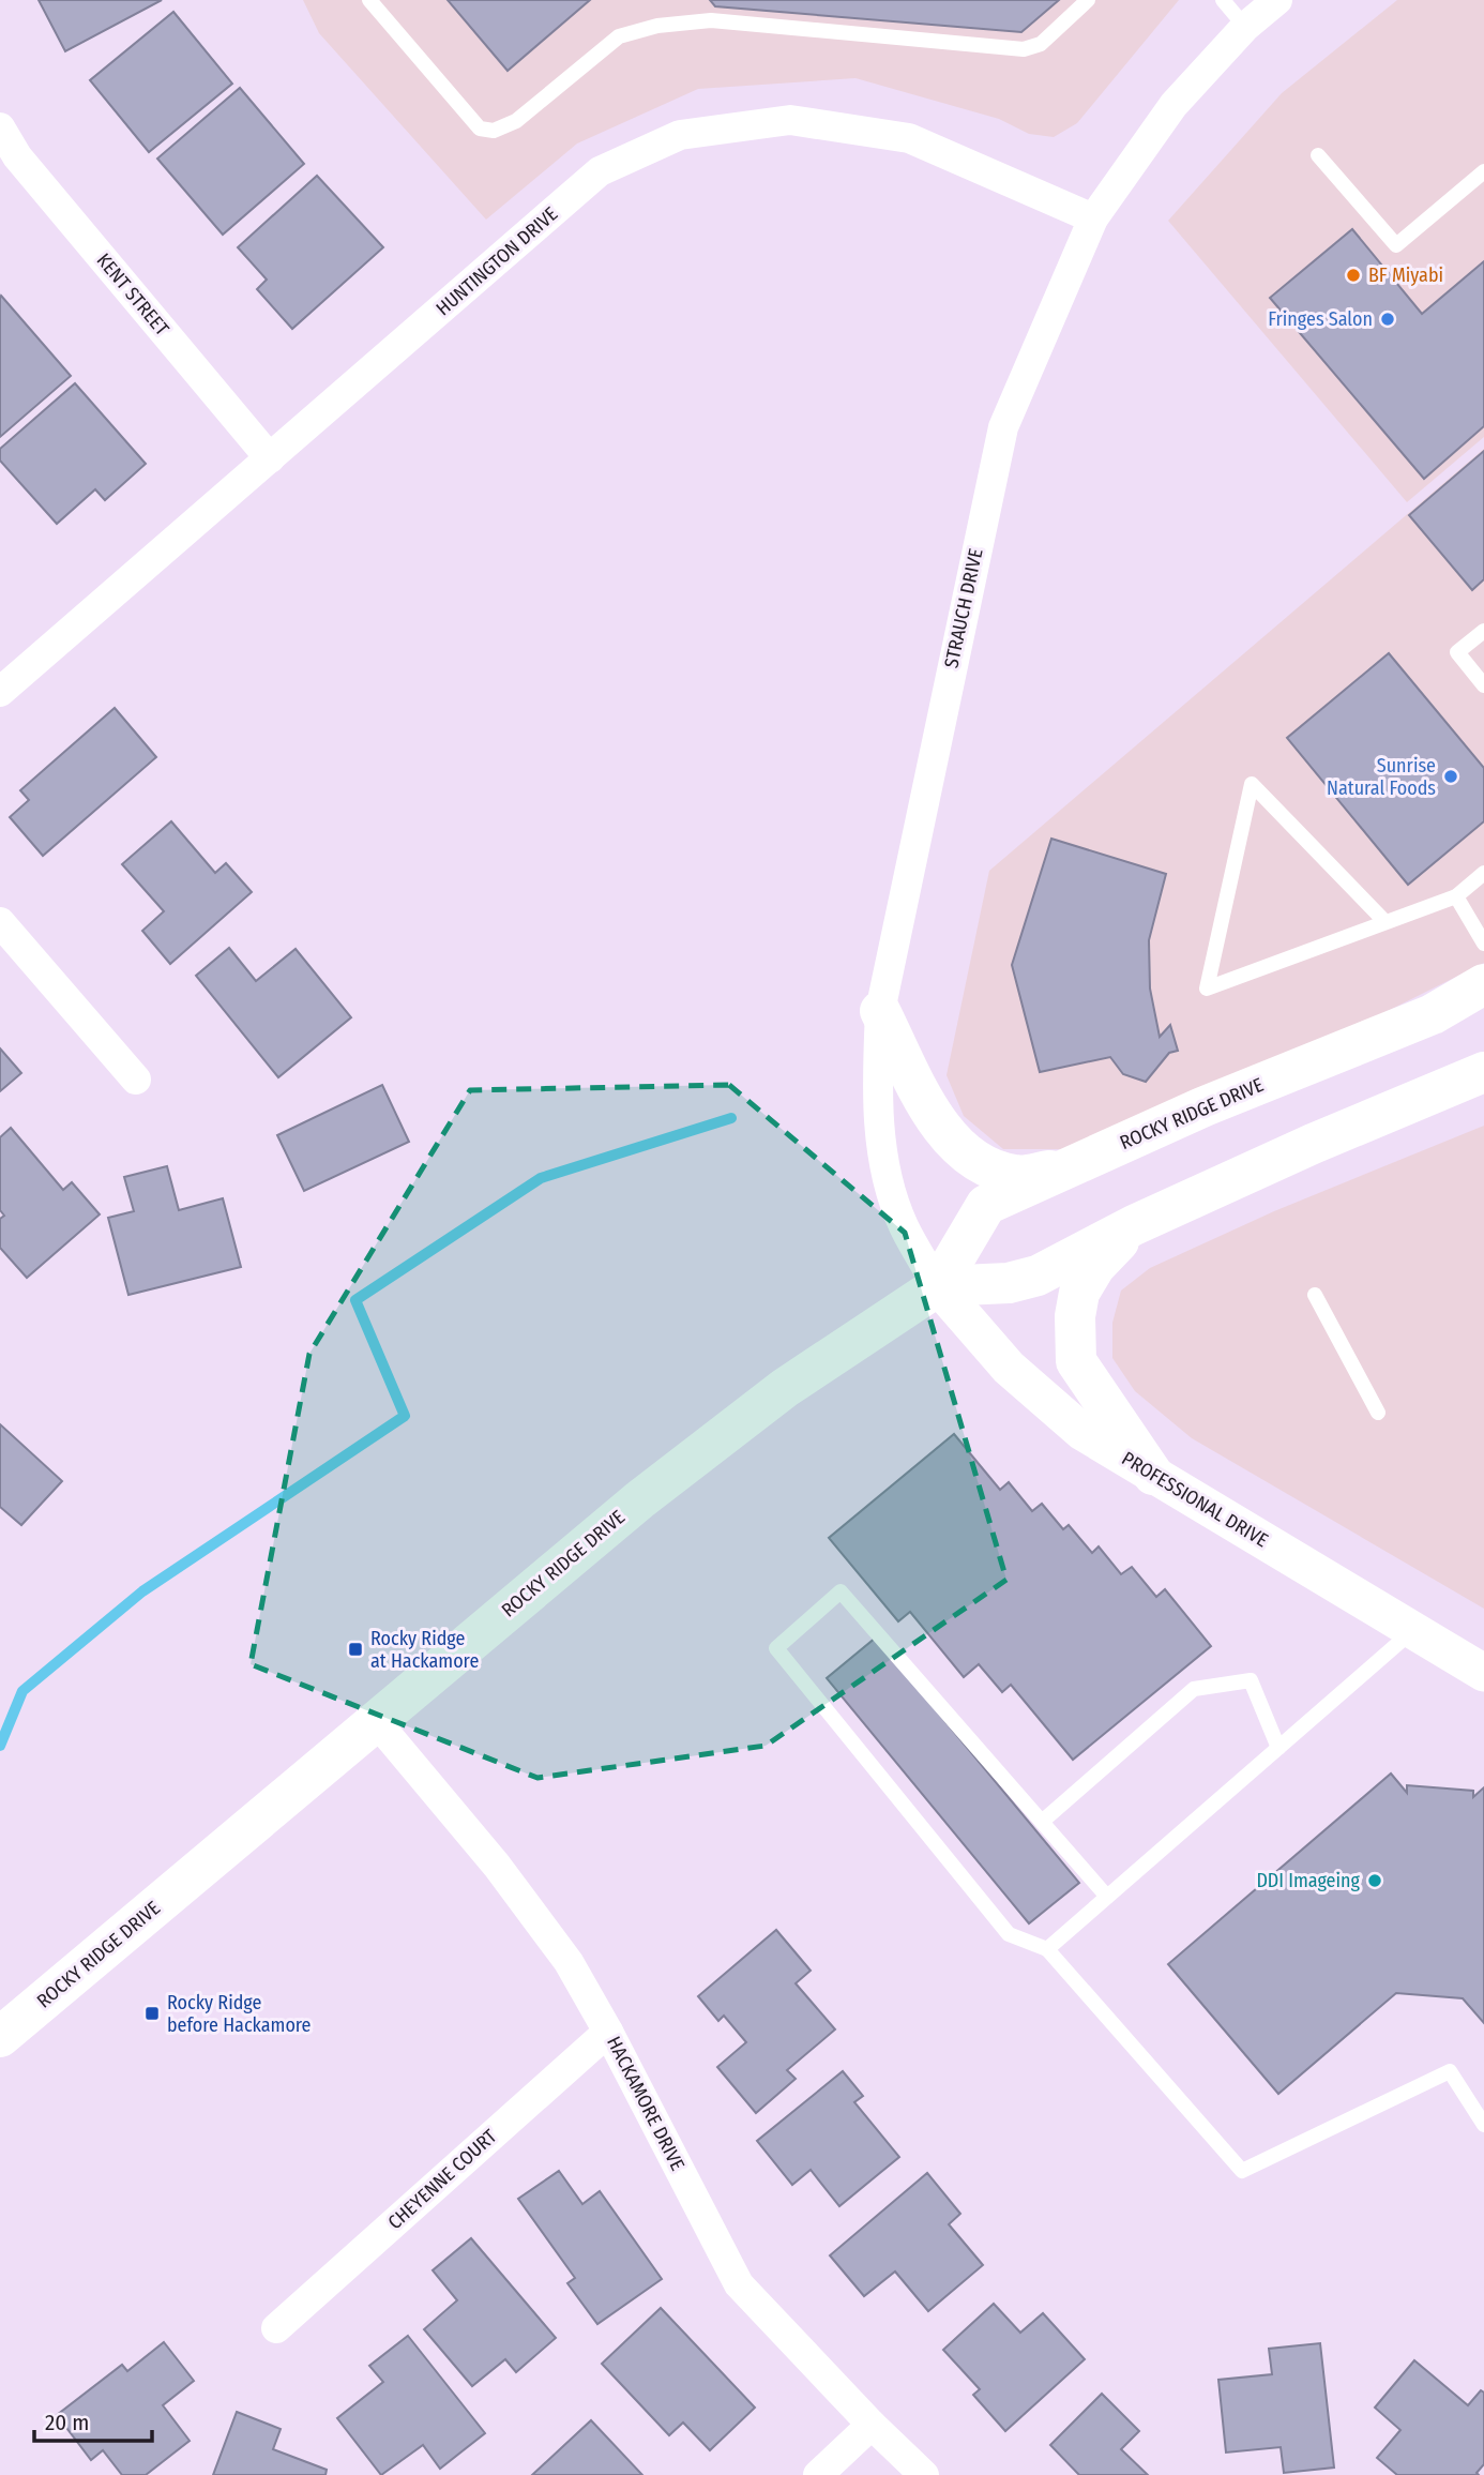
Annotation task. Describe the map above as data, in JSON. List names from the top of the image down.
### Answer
{
  "streets": {
    "main road": ["ROCKY RIDGE DRIVE"],
    "street": [
      "HUNTINGTON DRIVE",
      "KENT STREET",
      "STRAUCH DRIVE",
      "PROFESSIONAL DRIVE",
      "HACKAMORE DRIVE",
      "CHEYENNE COURT"
    ]
  },
  "crossings": [
    ["HUNTINGTON DRIVE", "KENT STREET"],
    ["HUNTINGTON DRIVE", "STRAUCH DRIVE"],
    ["STRAUCH DRIVE", "ROCKY RIDGE DRIVE"],
    ["STRAUCH DRIVE", "PROFESSIONAL DRIVE"],
    ["ROCKY RIDGE DRIVE", "PROFESSIONAL DRIVE"],
    ["ROCKY RIDGE DRIVE", "HACKAMORE DRIVE"],
    ["HACKAMORE DRIVE", "CHEYENNE COURT"]
  ],
  "places": {
    "other": [
      "BF Miyabi",
      "Fringes Salon",
      "Sunrise Natural Foods",
      "DDI Imageing"
    ],
    "transit": ["Rocky Ridge at Hackamore", "Rocky Ridge before Hackamore"]
  },
  "scale_bar": "20 m"
}
